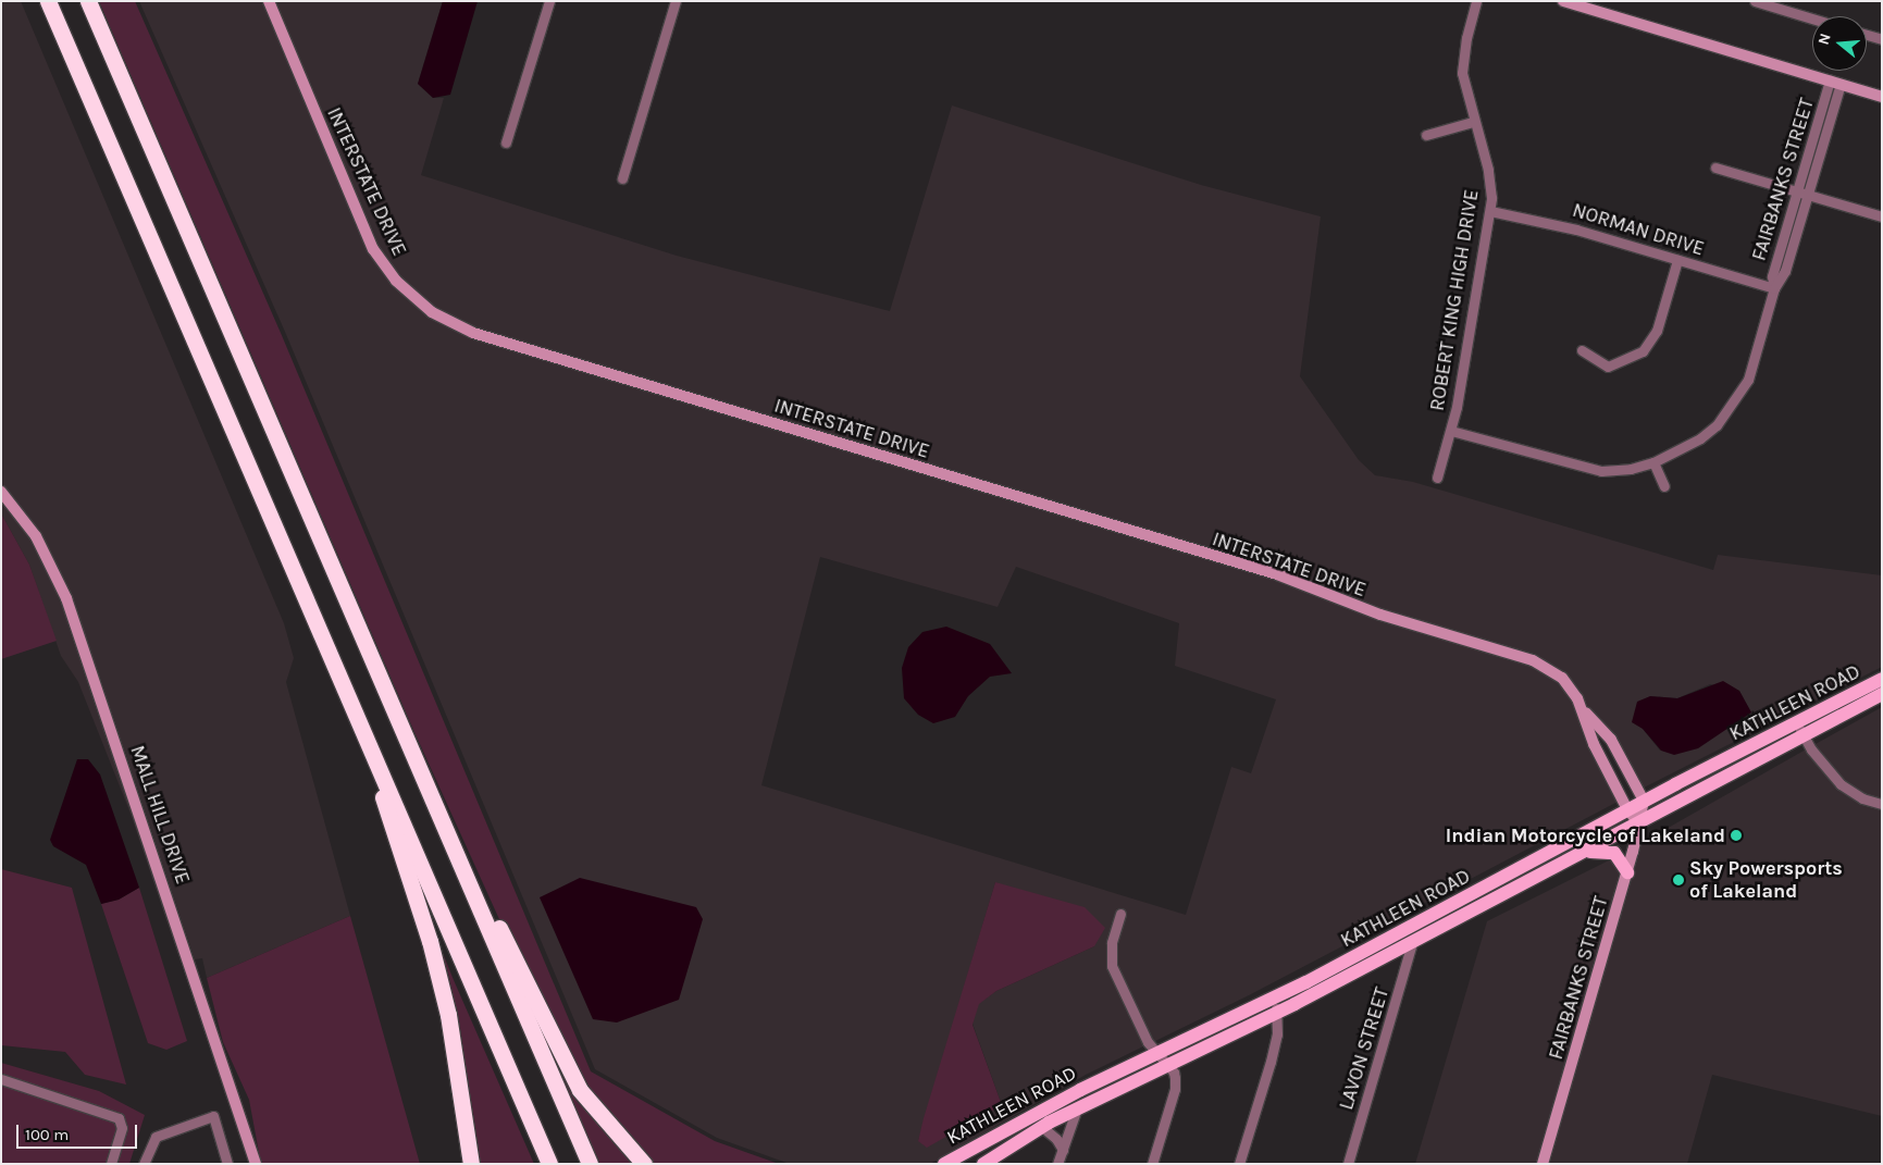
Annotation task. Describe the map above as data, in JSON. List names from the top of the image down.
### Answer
{
  "streets": {
    "main road": ["KATHLEEN ROAD"],
    "street": [
      "FAIRBANKS STREET",
      "INTERSTATE DRIVE",
      "NORMAN DRIVE",
      "ROBERT KING HIGH DRIVE",
      "MALL HILL DRIVE",
      "LAVON STREET"
    ]
  },
  "crossings": [
    ["FAIRBANKS STREET", "INTERSTATE DRIVE"],
    ["FAIRBANKS STREET", "NORMAN DRIVE"],
    ["FAIRBANKS STREET", "ROBERT KING HIGH DRIVE"],
    ["FAIRBANKS STREET", "KATHLEEN ROAD"],
    ["INTERSTATE DRIVE", "KATHLEEN ROAD"],
    ["NORMAN DRIVE", "ROBERT KING HIGH DRIVE"],
    ["KATHLEEN ROAD", "LAVON STREET"]
  ],
  "places": ["Indian Motorcycle of Lakeland", "Sky Powersports of Lakeland"],
  "scale_bar": "100 m",
  "north": "left"
}
